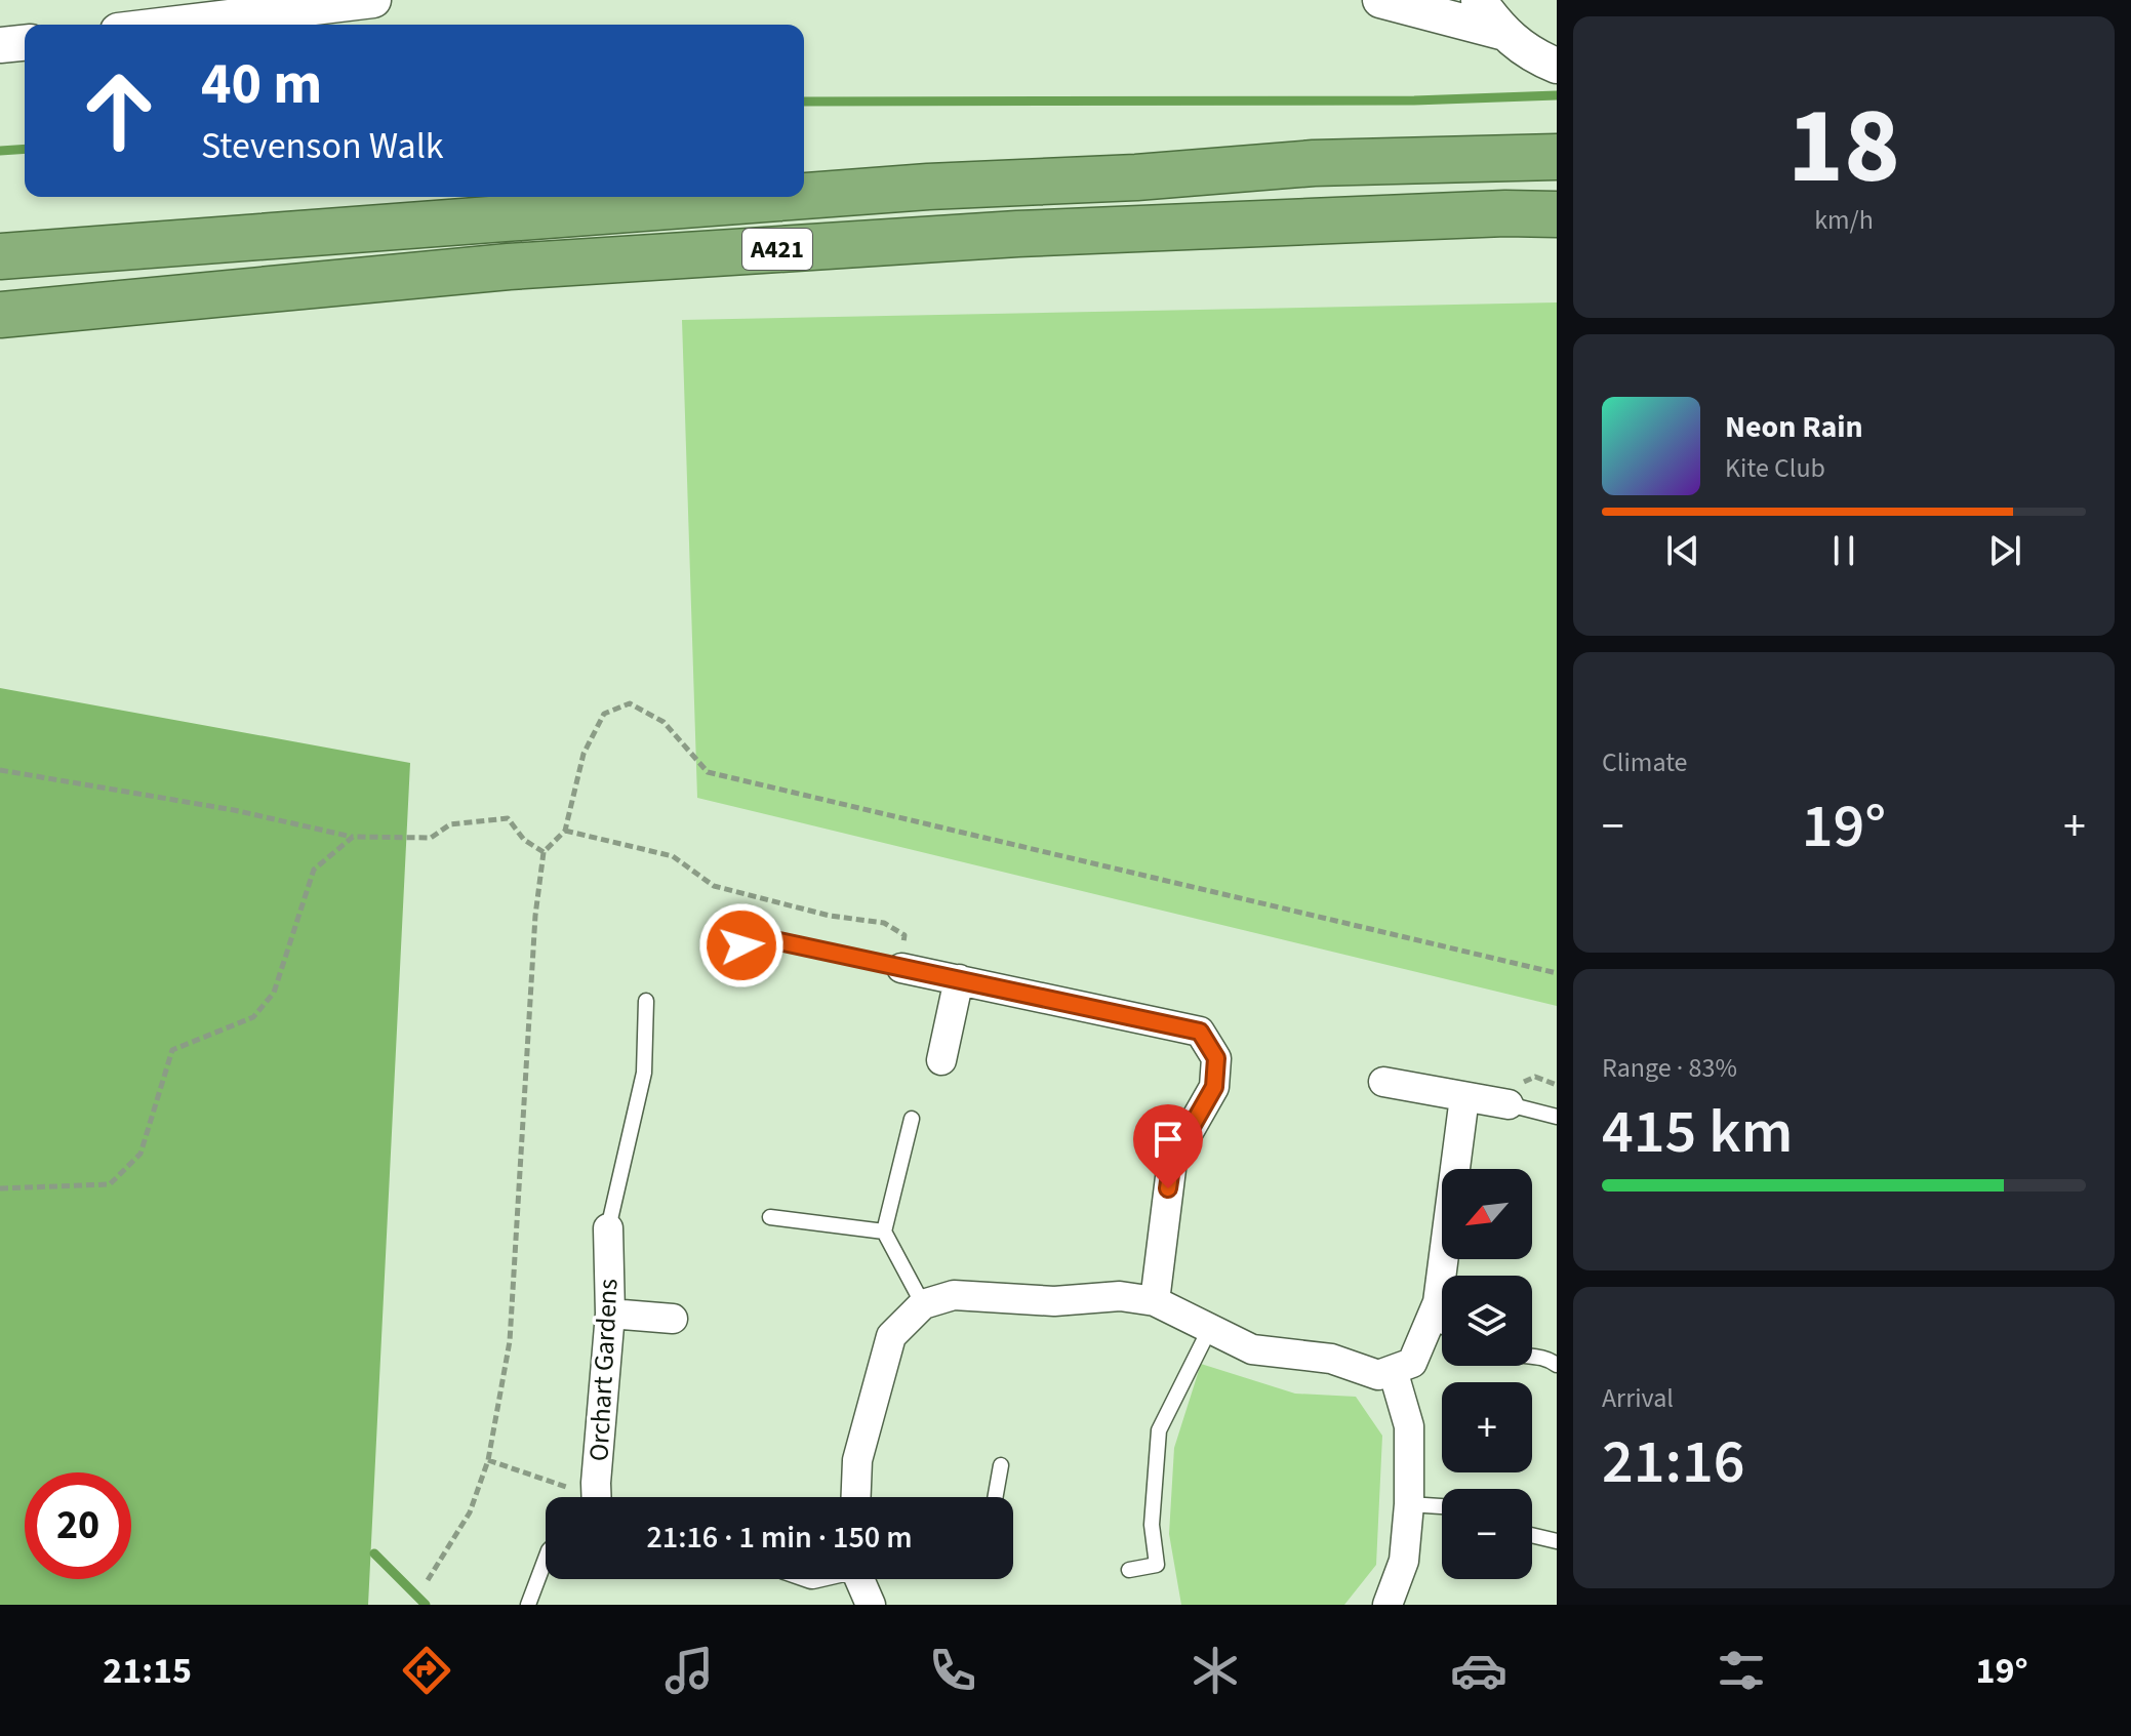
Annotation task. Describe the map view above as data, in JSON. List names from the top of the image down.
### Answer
{
  "streets": {
    "highway": ["A421"],
    "street": ["Orchart Gardens"]
  },
  "north": "bottom left",
  "page": {
    "tile": [
      ["18", "km/h"],
      "Climate",
      ["Range · 83%", "415 km"],
      ["Arrival", "21:16"]
    ],
    "turn": ["40 m", "Stevenson Walk"],
    "song": ["Neon Rain", "Kite Club"],
    "heat": ["−", "19°", "+"],
    "map_buttons": ["+", "−"],
    "limit": "20",
    "trip": "21:16 · 1 min · 150 m",
    "tabs": ["21:15", "19°"]
  }
}
